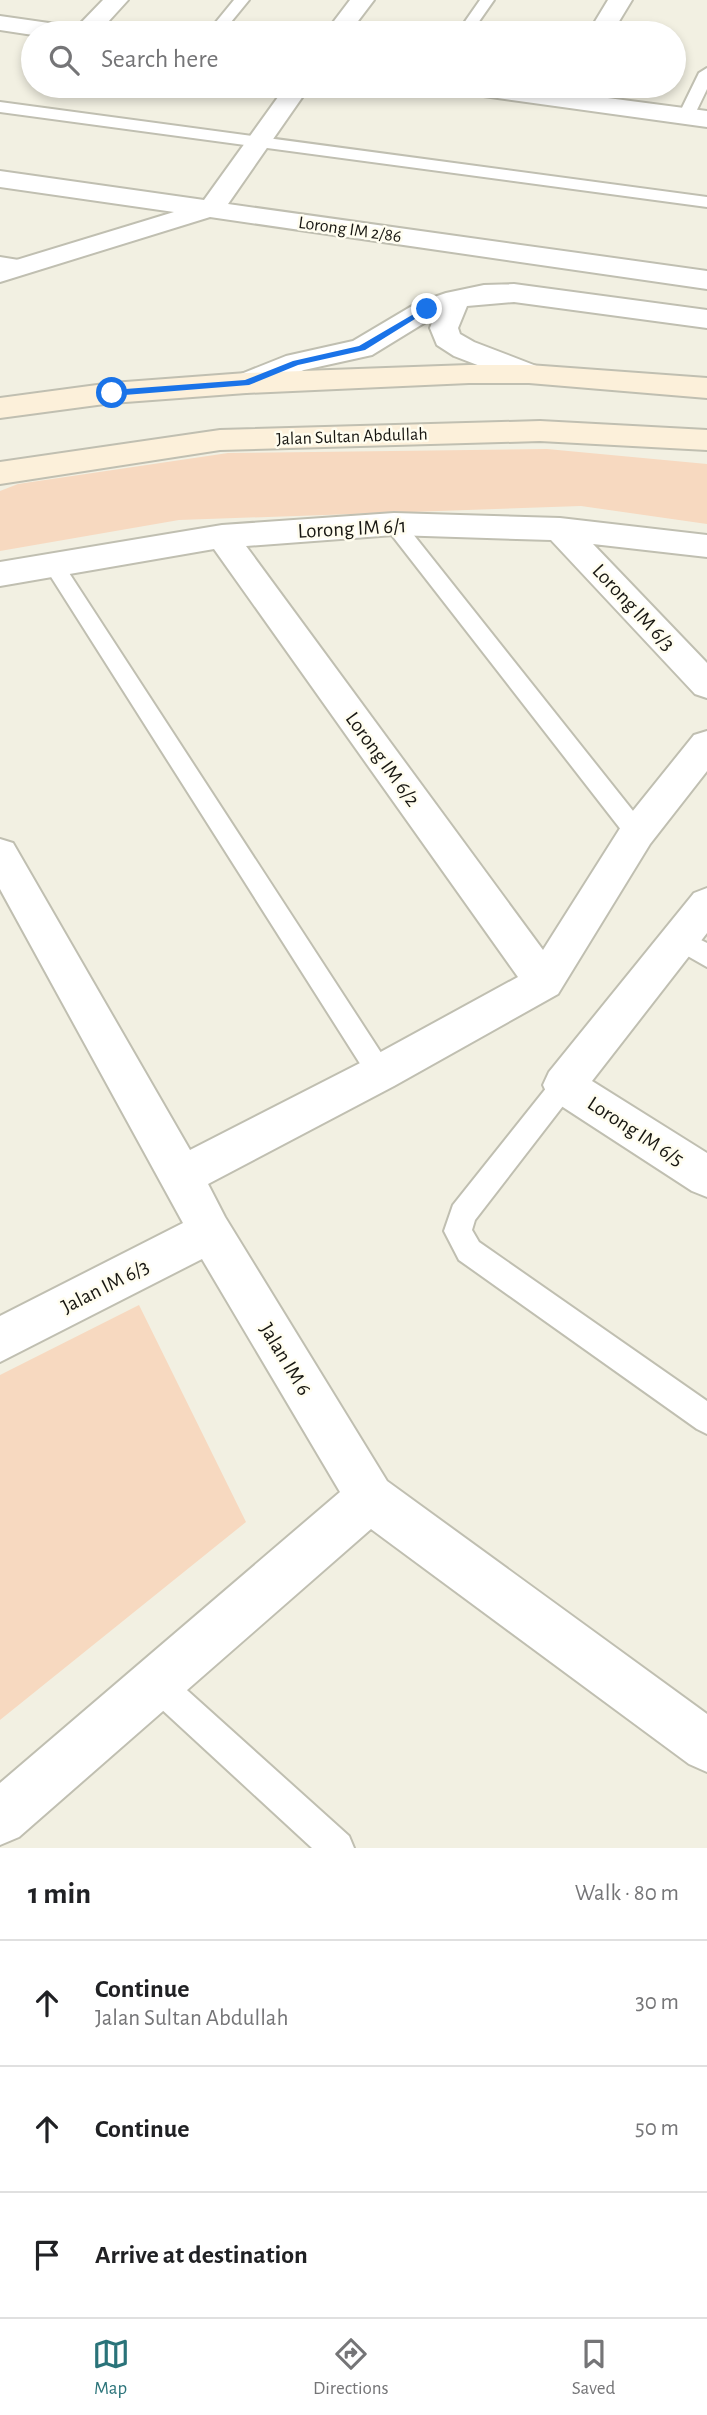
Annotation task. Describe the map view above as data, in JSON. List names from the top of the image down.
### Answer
{
  "streets": {
    "main road": ["Jalan Sultan Abdullah"],
    "street": [
      "Lorong IM 2/86",
      "Lorong IM 6/1",
      "Lorong IM 6/3",
      "Lorong IM 6/2",
      "Lorong IM 6/5",
      "Jalan IM 6/3",
      "Jalan IM 6"
    ]
  },
  "crossings": [
    ["Lorong IM 6/1", "Lorong IM 6/3"],
    ["Lorong IM 6/1", "Lorong IM 6/2"],
    ["Jalan IM 6/3", "Jalan IM 6"]
  ],
  "page": {
    "search": "Search here",
    "heading": ["1 min", "Walk · 80 m"],
    "list": [
      ["Continue", "Jalan Sultan Abdullah", "30 m"],
      ["Continue", "50 m"],
      "Arrive at destination"
    ],
    "nav": ["Map", "Directions", "Saved"]
  }
}
